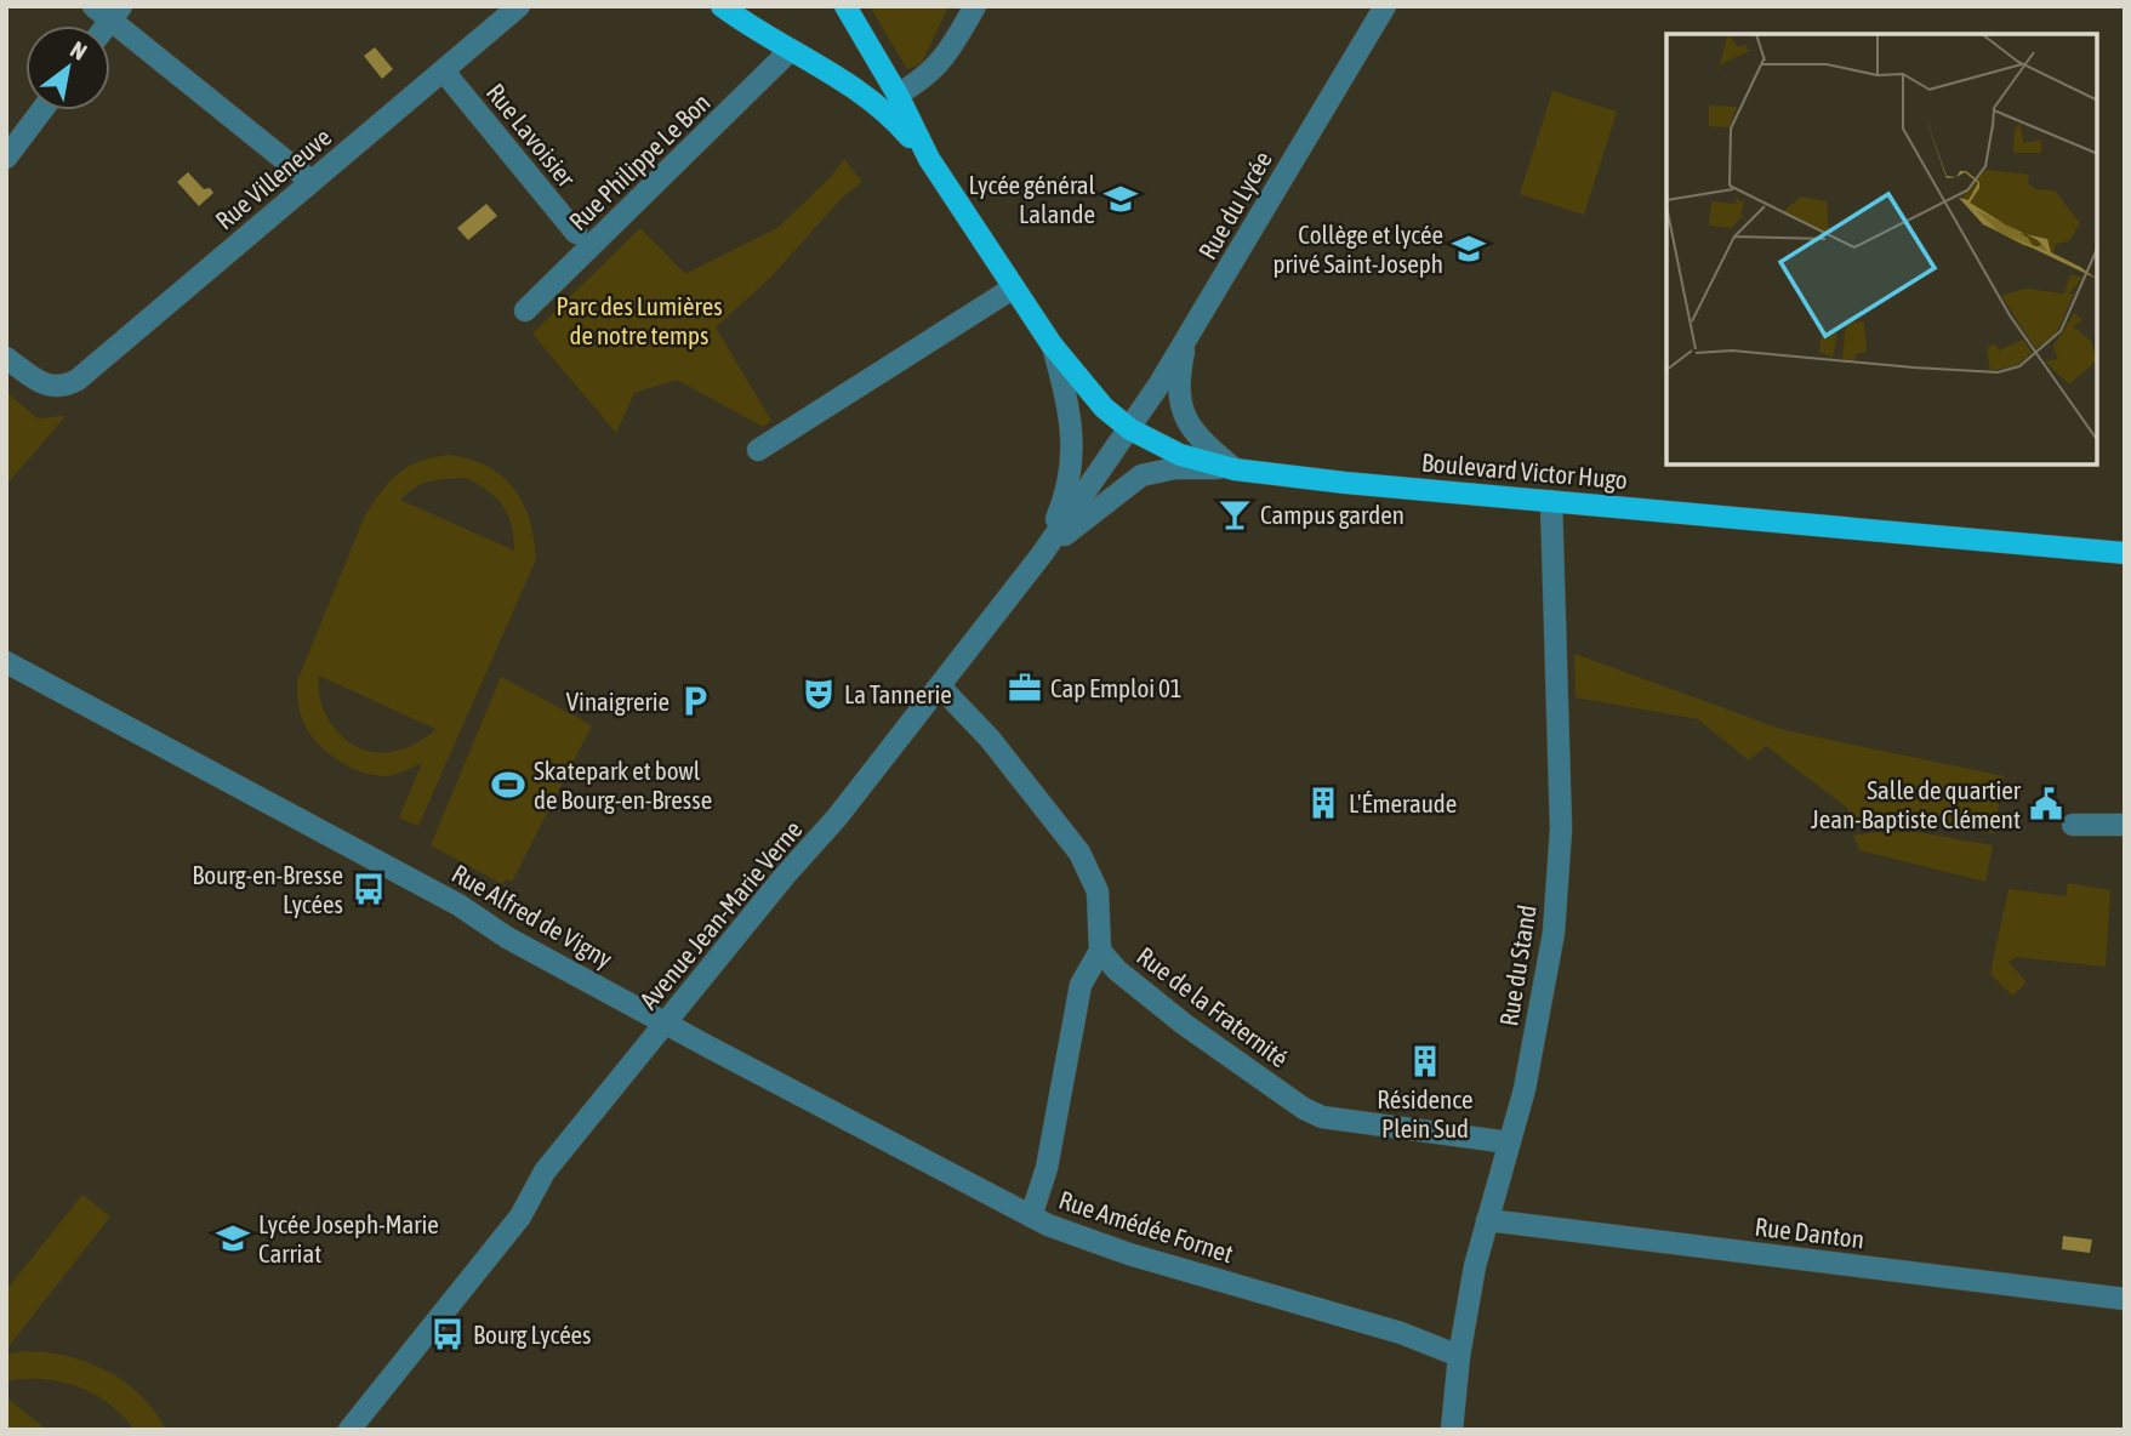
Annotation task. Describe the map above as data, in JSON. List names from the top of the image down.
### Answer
{
  "streets": {
    "main road": ["Boulevard Victor Hugo"],
    "street": [
      "Rue Lavoisier",
      "Rue Philippe Le Bon",
      "Rue Villeneuve",
      "Rue du Lycée",
      "Avenue Jean-Marie Verne",
      "Rue Alfred de Vigny",
      "Rue du Stand",
      "Rue de la Fraternité",
      "Rue Amédée Fornet",
      "Rue Danton"
    ]
  },
  "crossings": [
    ["Rue Lavoisier", "Rue Villeneuve"],
    ["Rue du Lycée", "Boulevard Victor Hugo"],
    ["Rue du Lycée", "Avenue Jean-Marie Verne"],
    ["Boulevard Victor Hugo", "Avenue Jean-Marie Verne"],
    ["Boulevard Victor Hugo", "Rue du Stand"],
    ["Avenue Jean-Marie Verne", "Rue Alfred de Vigny"],
    ["Avenue Jean-Marie Verne", "Rue de la Fraternité"],
    ["Rue Alfred de Vigny", "Rue Amédée Fornet"],
    ["Rue du Stand", "Rue de la Fraternité"],
    ["Rue du Stand", "Rue Amédée Fornet"],
    ["Rue du Stand", "Rue Danton"],
    ["Rue de la Fraternité", "Rue Amédée Fornet"]
  ],
  "parks": ["Parc des Lumières de notre temps"],
  "places": {
    "school or university": ["Lycée général Lalande", "Collège et lycée privé Saint-Joseph", "Lycée Joseph-Marie Carriat"],
    "bar": ["Campus garden"],
    "office": ["Cap Emploi 01"],
    "theatre": ["La Tannerie"],
    "parking": ["Vinaigrerie"],
    "sports": ["Skatepark et bowl de Bourg-en-Bresse"],
    "building": ["L'Émeraude", "Résidence Plein Sud"],
    "public building": ["Salle de quartier Jean-Baptiste Clément"],
    "bus stop": ["Bourg-en-Bresse Lycées", "Bourg Lycées"]
  },
  "north": "top right"
}
